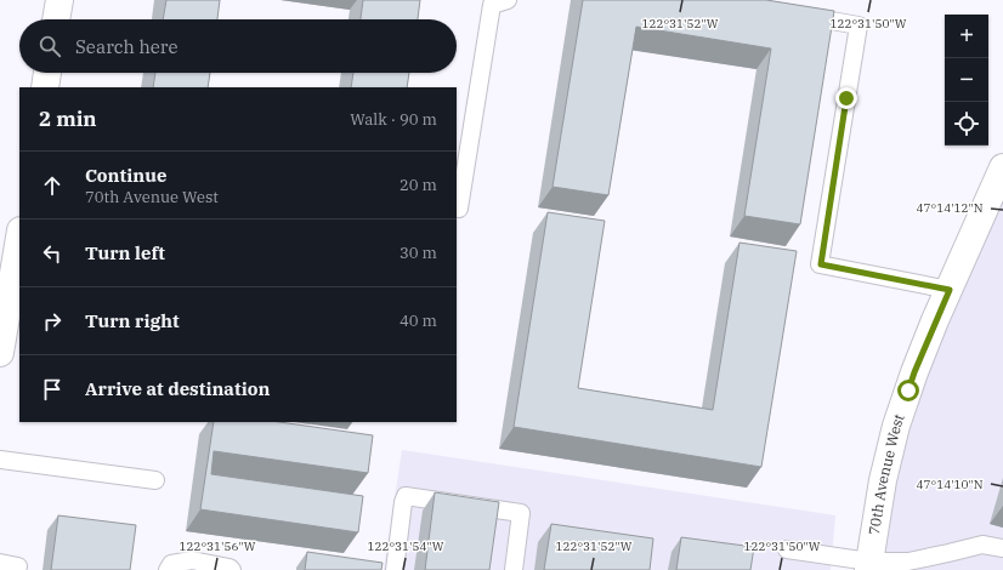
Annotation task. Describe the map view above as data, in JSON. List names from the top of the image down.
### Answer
{
  "streets": {
    "street": ["70th Avenue West"]
  },
  "page": {
    "map_buttons": ["+", "−"],
    "search": "Search here",
    "heading": ["2 min", "Walk · 90 m"],
    "list": [
      ["Continue", "70th Avenue West", "20 m"],
      ["Turn left", "30 m"],
      ["Turn right", "40 m"],
      "Arrive at destination"
    ]
  },
  "coordinates": [
    "122°31'52\"W",
    "122°31'50\"W",
    "47°14'12\"N",
    "47°14'10\"N",
    "122°31'56\"W",
    "122°31'54\"W"
  ]
}
